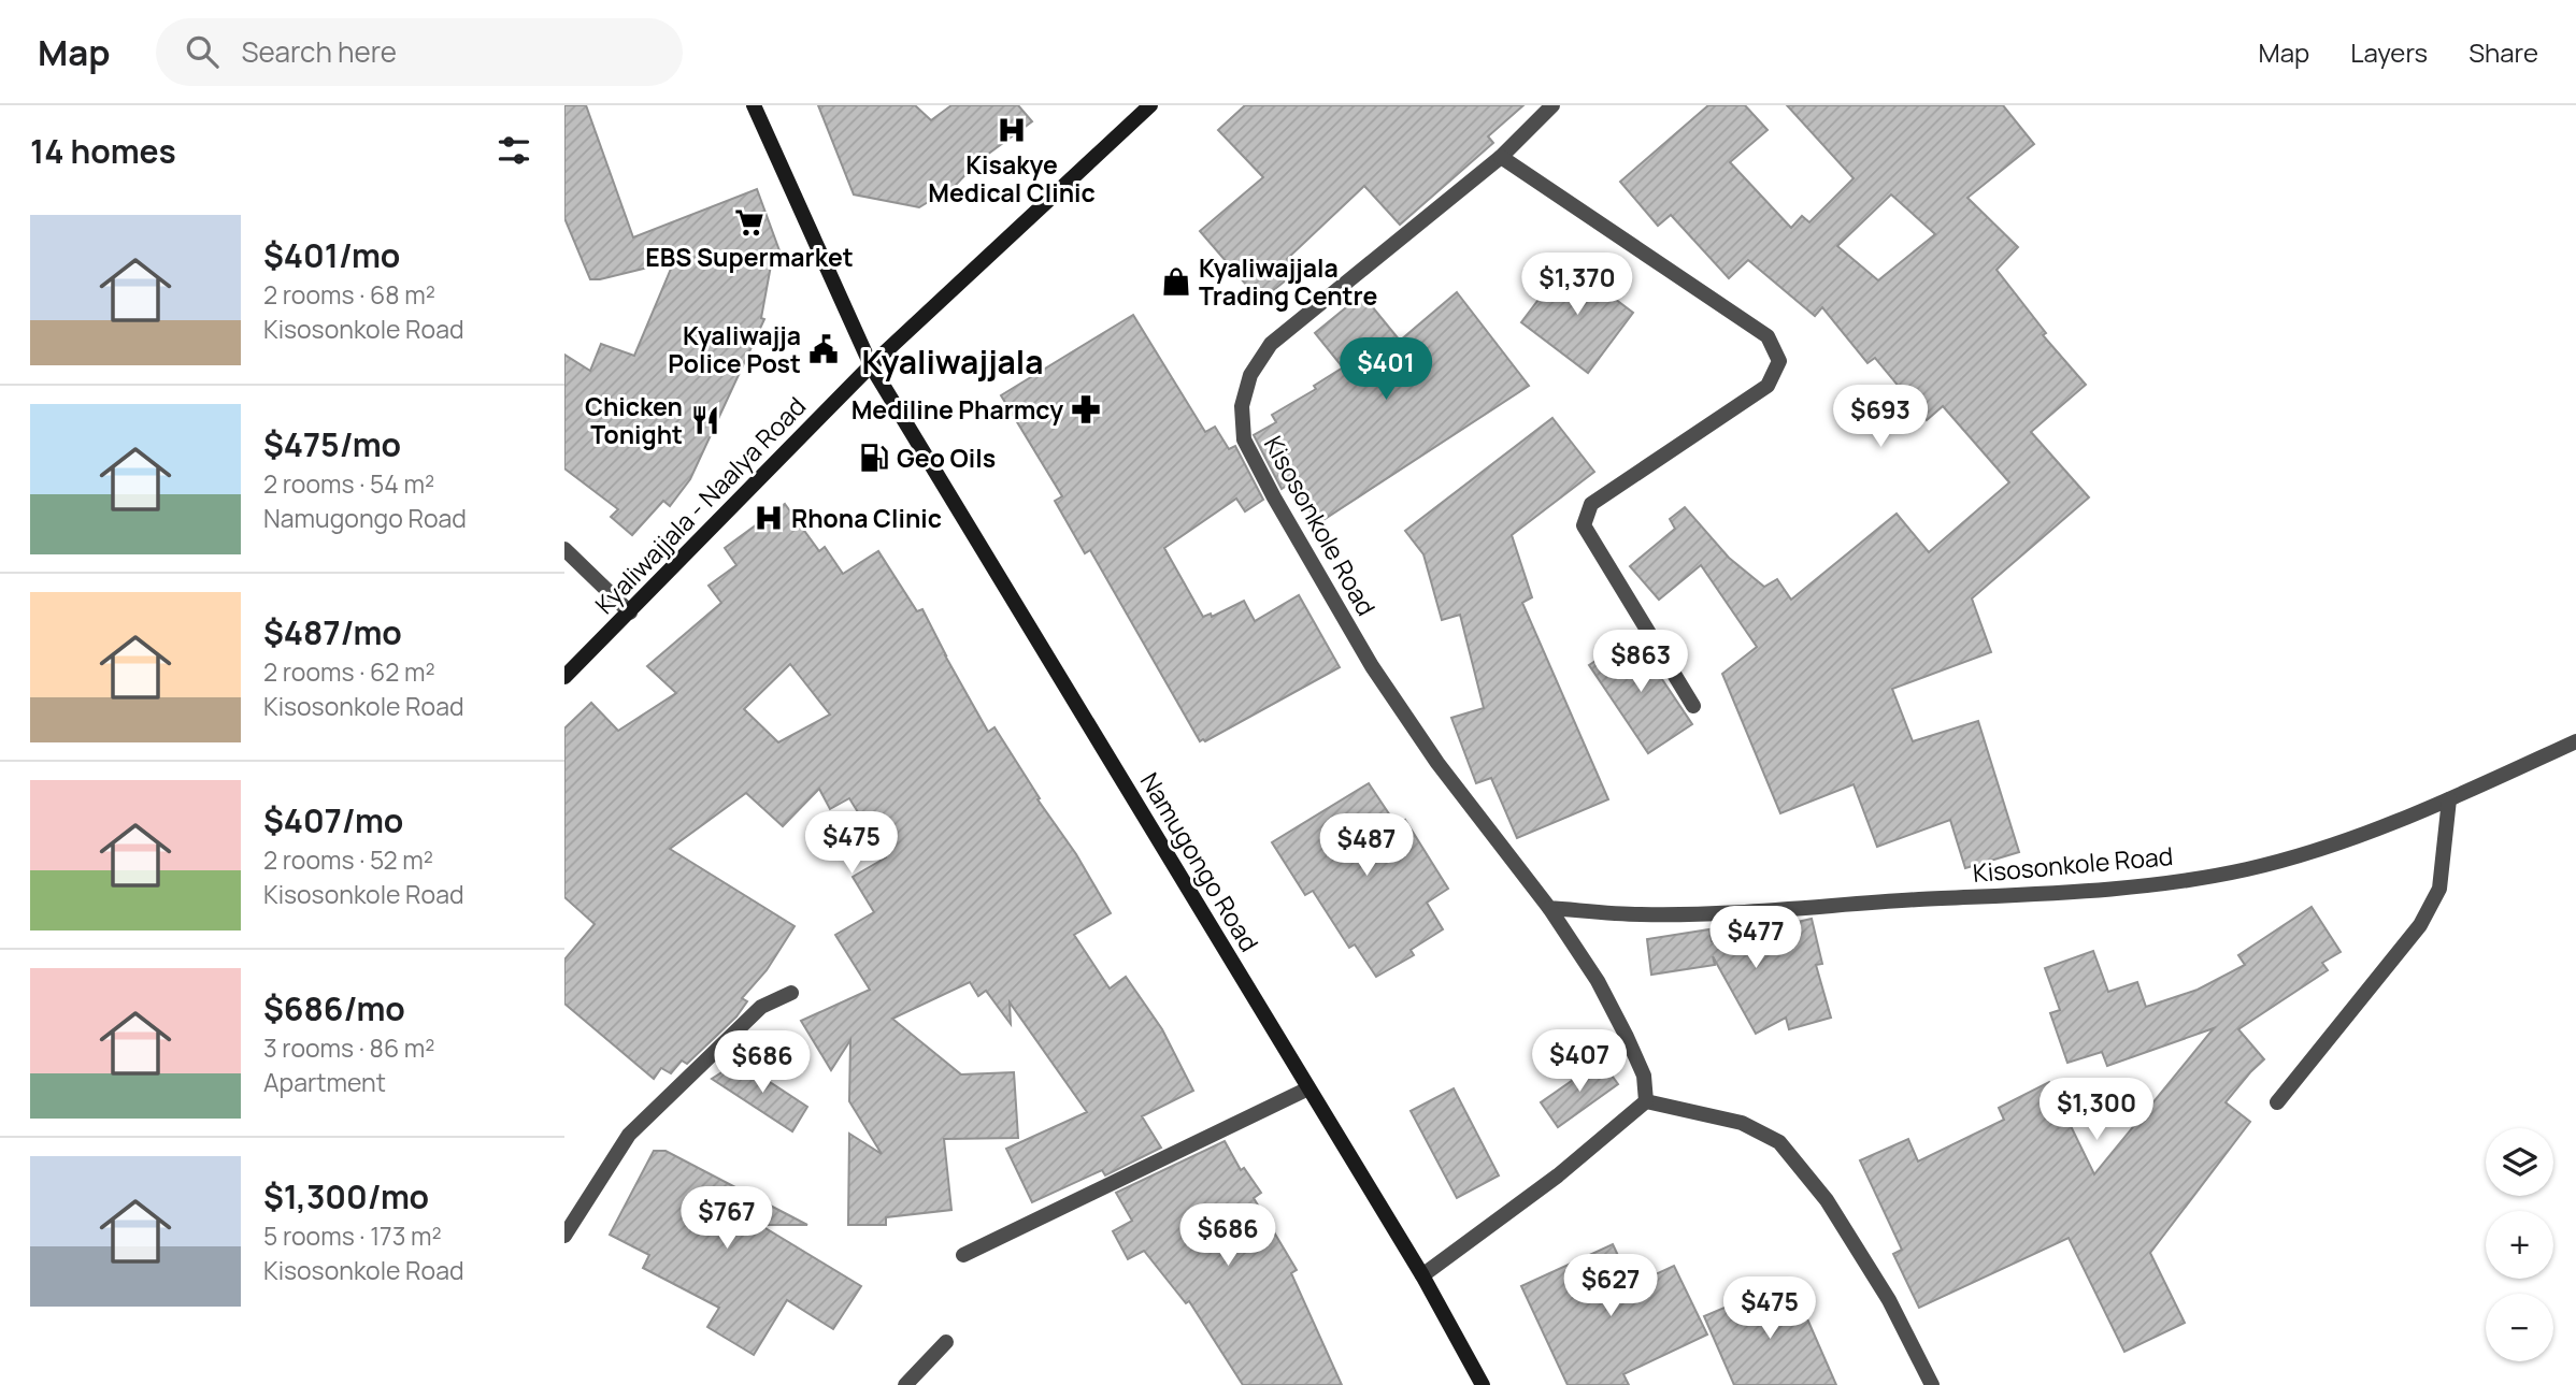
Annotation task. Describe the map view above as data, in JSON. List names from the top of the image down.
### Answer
{
  "streets": {
    "main road": ["Kyaliwajjala - Naalya Road", "Namugongo Road"],
    "street": ["Kisosonkole Road"]
  },
  "crossings": [
    ["Kyaliwajjala - Naalya Road", "Namugongo Road"]
  ],
  "districts": ["Kyaliwajjala"],
  "places": {
    "hospital": ["Kisakye Medical Clinic", "Rhona Clinic"],
    "supermarket": ["EBS Supermarket"],
    "shop": ["Kyaliwajjala Trading Centre"],
    "public building": ["Kyaliwajja Police Post"],
    "pharmacy": ["Mediline Pharmcy"],
    "restaurant": ["Chicken Tonight"],
    "fuel station": ["Geo Oils"]
  },
  "page": {
    "header": "Map",
    "search": "Search here",
    "nav": ["Map", "Layers", "Share"],
    "heading": "14 homes",
    "list": [
      {
        "name": "$401/mo",
        "note": "2 rooms · 68 m² · Kisosonkole Road"
      },
      {
        "name": "$475/mo",
        "note": "2 rooms · 54 m² · Namugongo Road"
      },
      {
        "name": "$487/mo",
        "note": "2 rooms · 62 m² · Kisosonkole Road"
      },
      {
        "name": "$407/mo",
        "note": "2 rooms · 52 m² · Kisosonkole Road"
      },
      {
        "name": "$686/mo",
        "note": "3 rooms · 86 m² · Apartment"
      },
      {
        "name": "$1,300/mo",
        "note": "5 rooms · 173 m² · Kisosonkole Road"
      }
    ],
    "price": [
      "$1,370",
      "$401",
      "$693",
      "$863",
      "$475",
      "$487",
      "$477",
      "$407",
      "$686",
      "$1,300",
      "$767",
      "$686",
      "$627",
      "$475"
    ],
    "map_buttons": ["+", "−"]
  }
}
